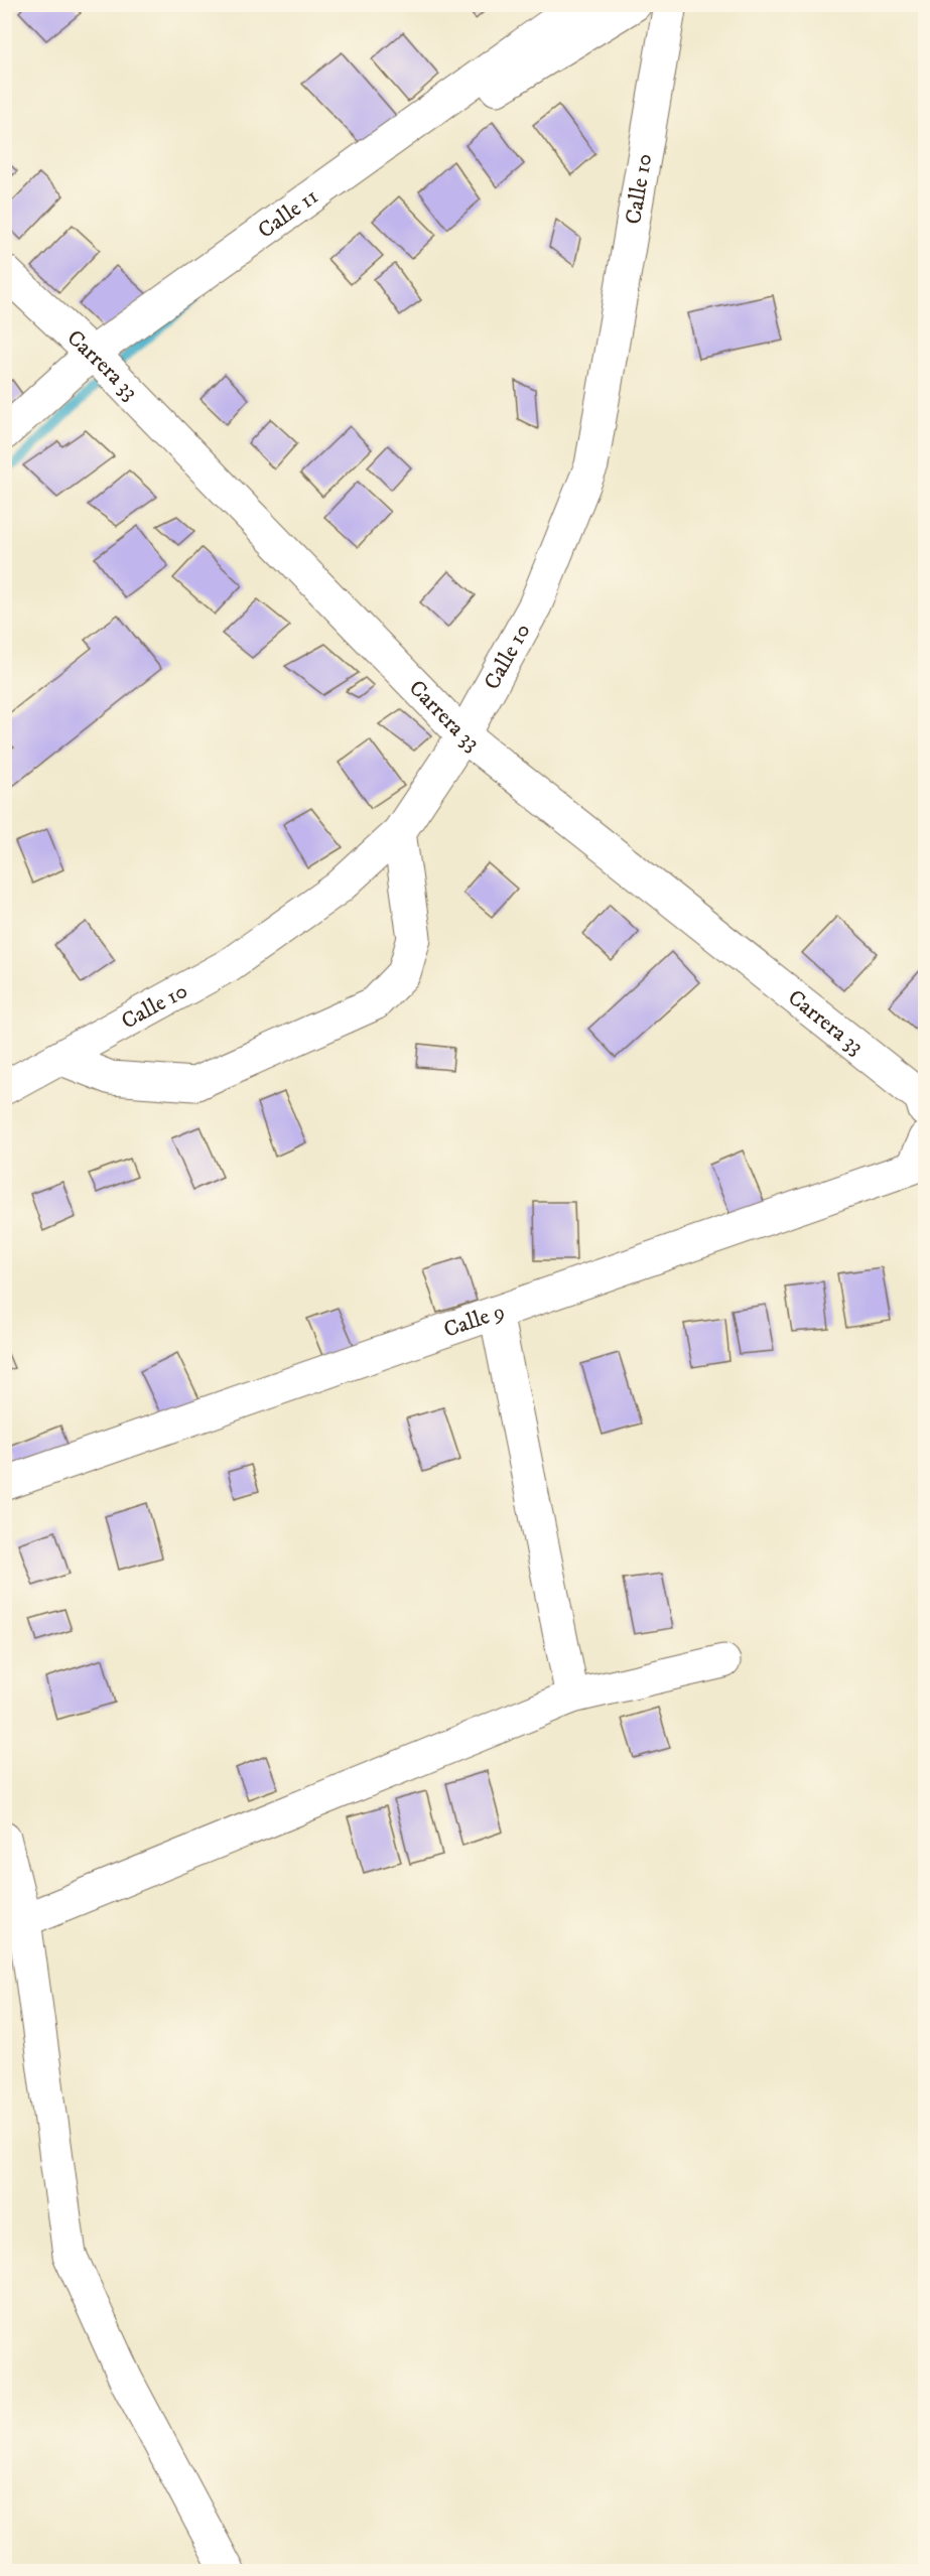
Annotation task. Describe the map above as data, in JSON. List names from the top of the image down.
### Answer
{
  "streets": {
    "street": [
      "Calle 10",
      "Calle 11",
      "Carrera 33",
      "Calle 9"
    ]
  },
  "crossings": [
    ["Calle 10", "Carrera 33"],
    ["Calle 11", "Carrera 33"]
  ]
}
